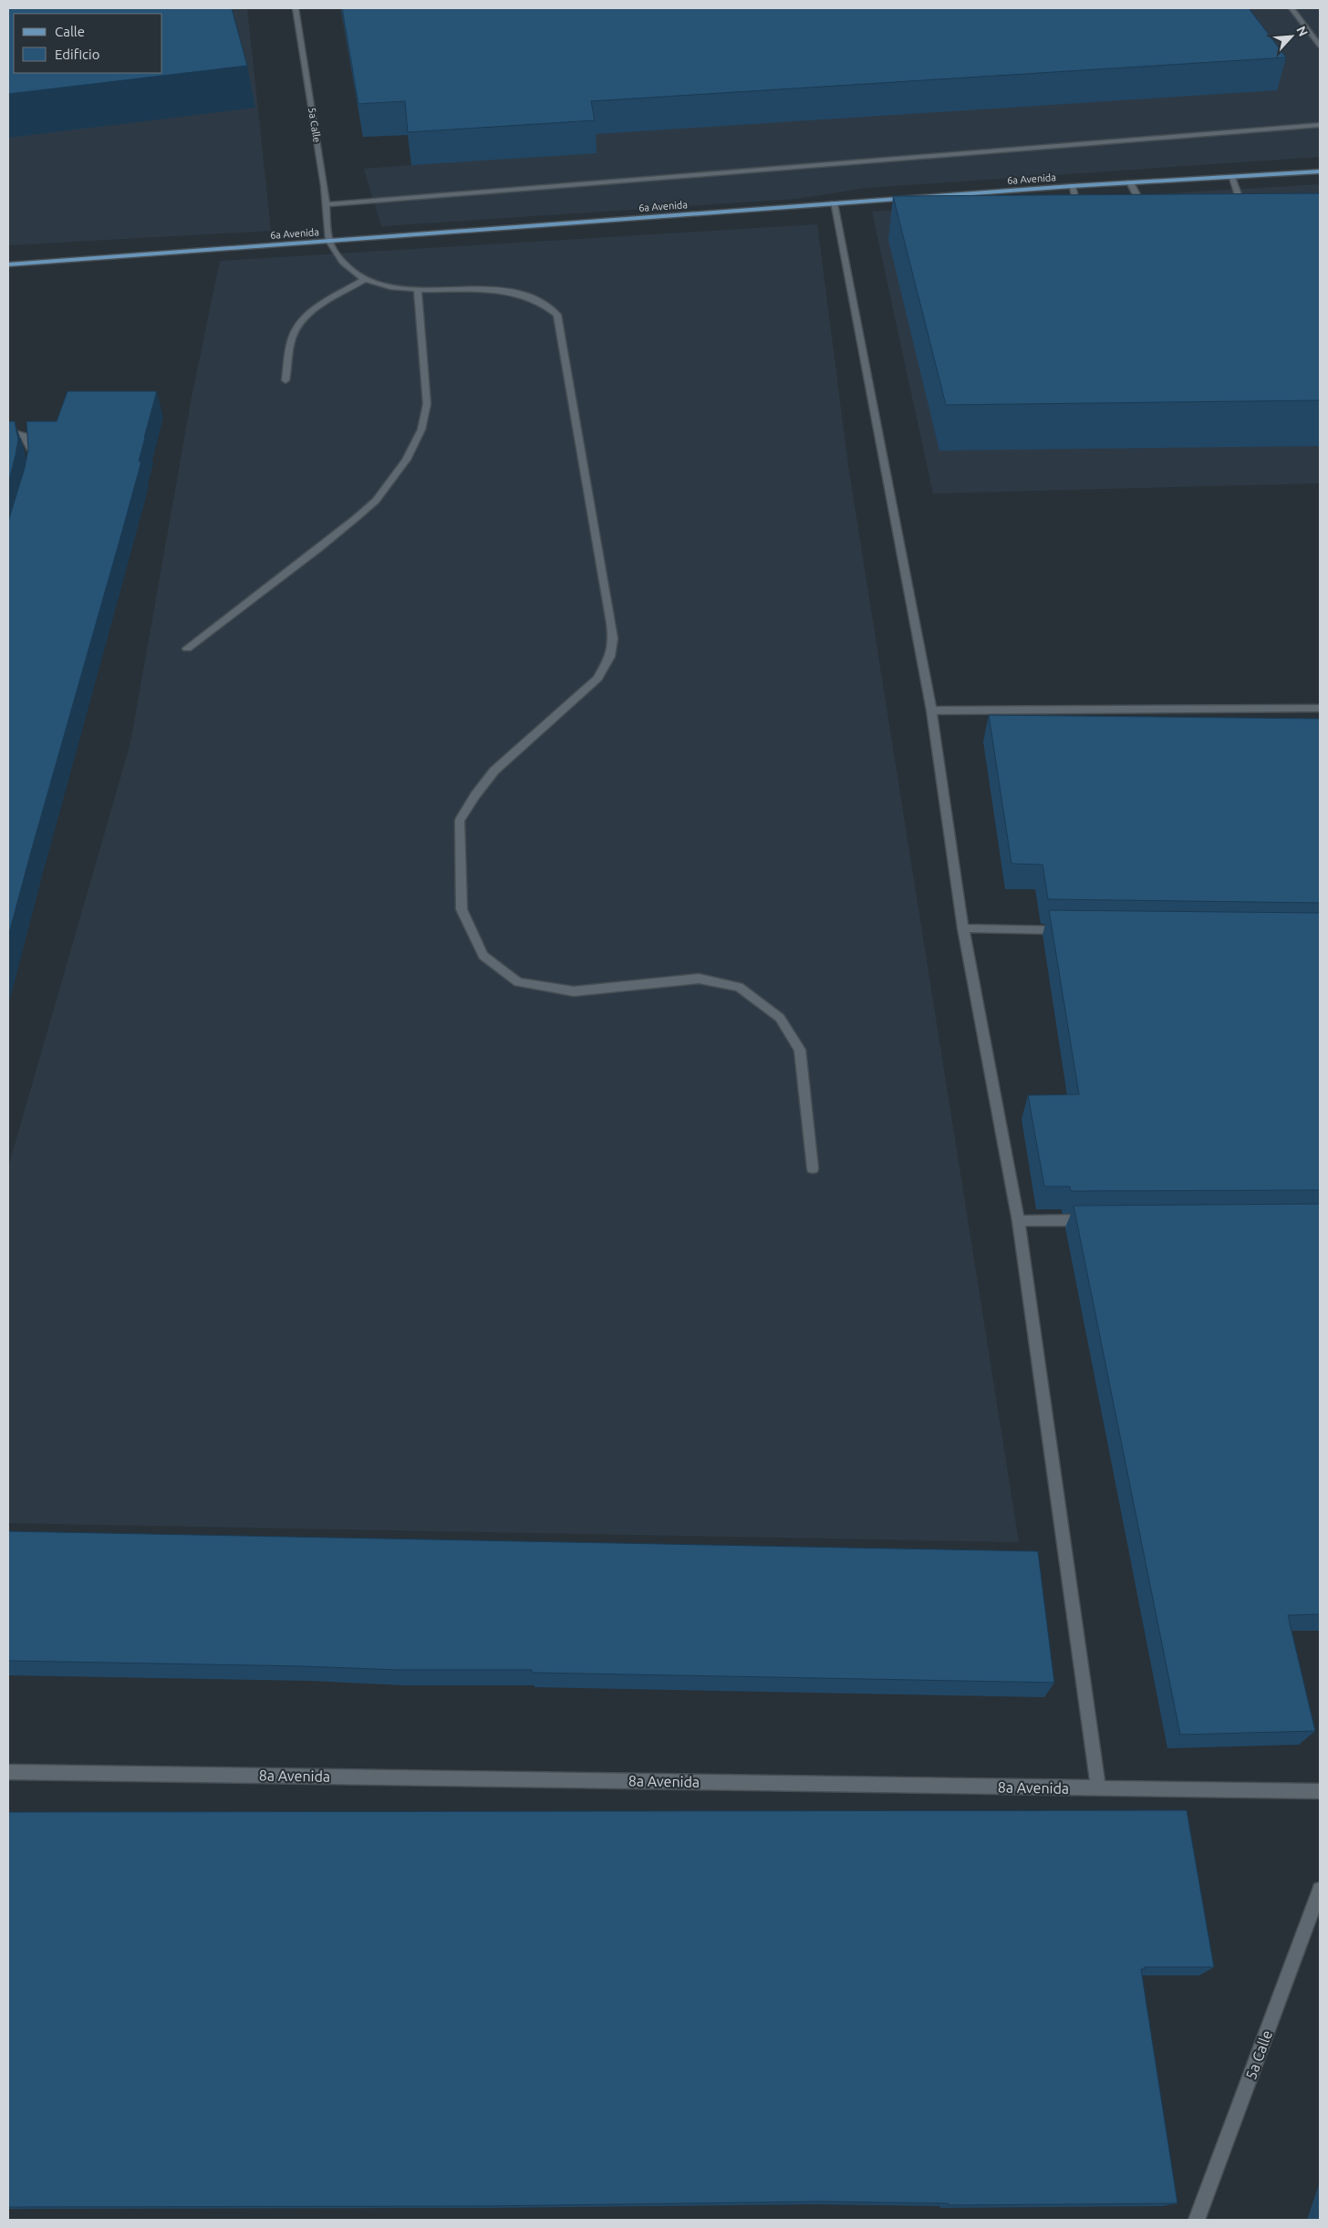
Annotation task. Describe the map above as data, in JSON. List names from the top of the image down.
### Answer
{
  "streets": {
    "main road": ["6a Avenida"],
    "street": ["5a Calle", "8a Avenida"]
  },
  "crossings": [
    ["5a Calle", "6a Avenida"]
  ],
  "legend": ["Calle", "Edificio"],
  "north": "top right"
}
